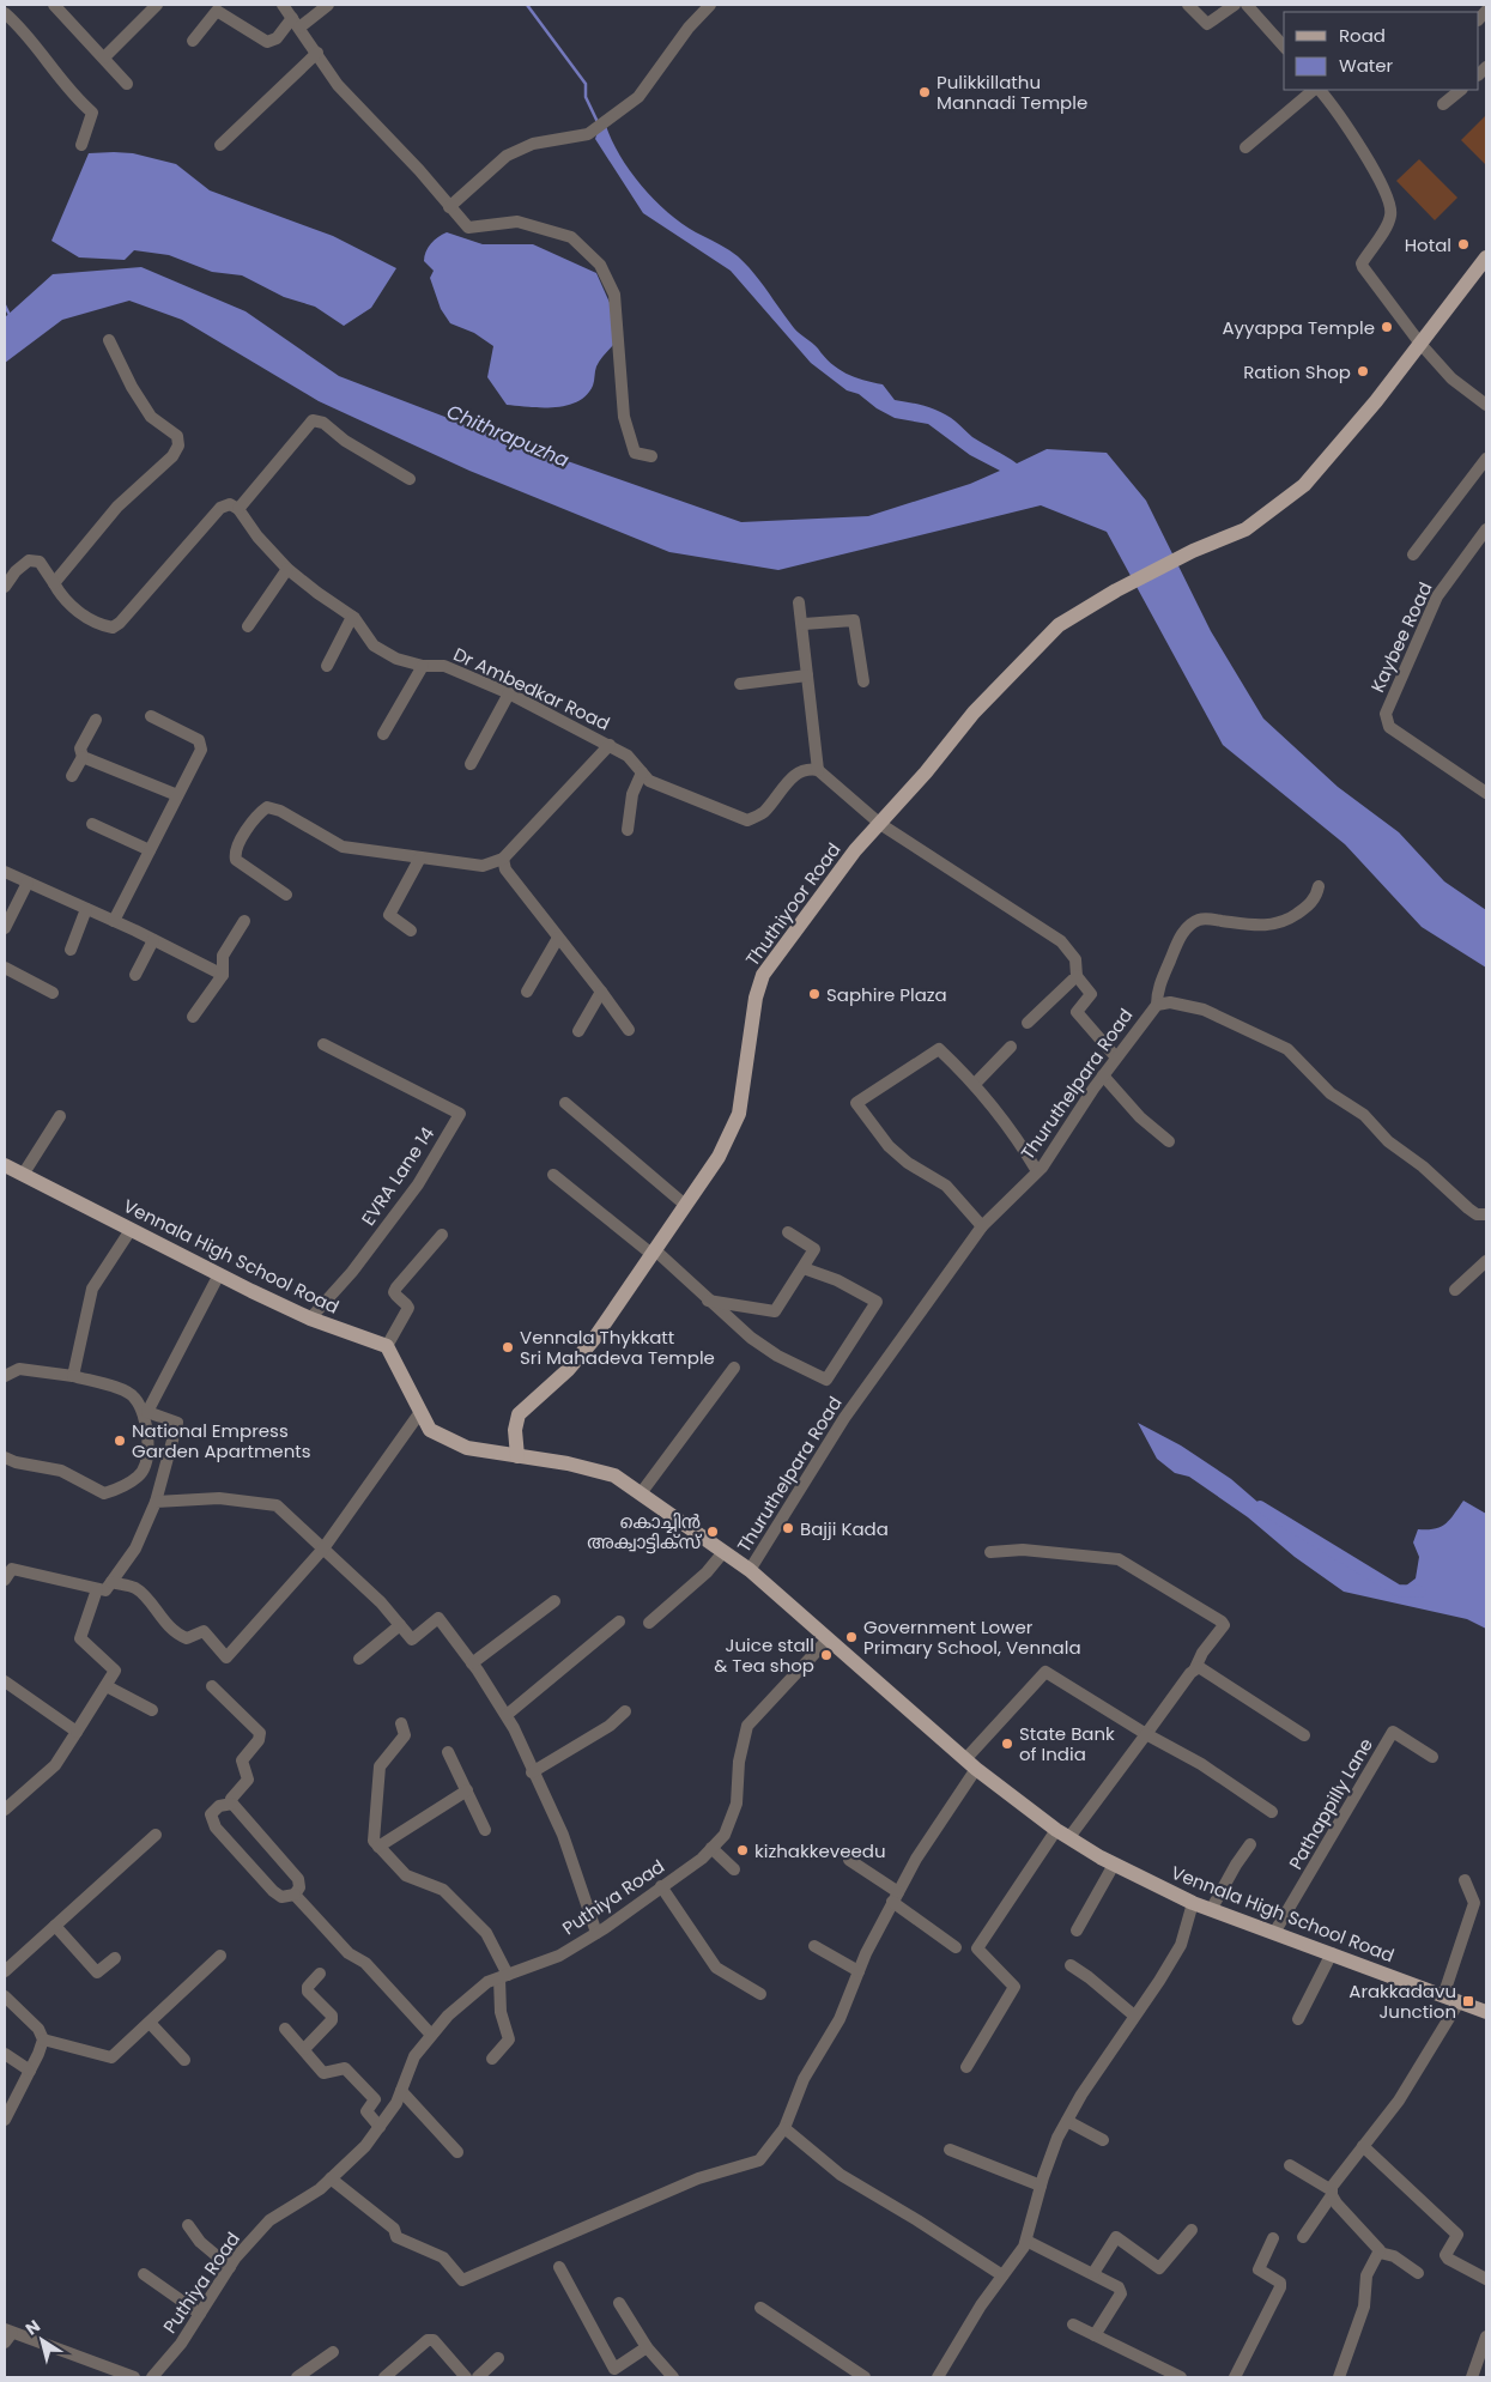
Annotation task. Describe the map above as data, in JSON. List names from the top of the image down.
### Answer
{
  "streets": {
    "main road": ["Thuthiyoor Road", "Vennala High School Road"],
    "street": [
      "Kaybee Road",
      "Dr Ambedkar Road",
      "Thuruthelpara Road",
      "EVRA Lane 14",
      "Pathappilly Lane",
      "Puthiya Road"
    ]
  },
  "crossings": [
    ["Thuthiyoor Road", "Vennala High School Road"],
    ["Thuruthelpara Road", "Vennala High School Road"],
    ["EVRA Lane 14", "Vennala High School Road"],
    ["Vennala High School Road", "Pathappilly Lane"],
    ["Vennala High School Road", "Puthiya Road"]
  ],
  "water": ["Chithrapuzha"],
  "places": {
    "other": [
      "Pulikkillathu Mannadi Temple",
      "Hotal",
      "Ayyappa Temple",
      "Ration Shop",
      "Saphire Plaza",
      "Vennala Thykkatt Sri Mahadeva Temple",
      "National Empress Garden Apartments",
      "Bajji Kada",
      "കൊച്ചിൻ അക്വാട്ടിക്സ്",
      "Government Lower Primary School, Vennala",
      "Juice stall & Tea shop",
      "State Bank of India",
      "kizhakkeveedu"
    ],
    "transit": ["Arakkadavu Junction"]
  },
  "legend": ["Road", "Water"],
  "north": "top left"
}
